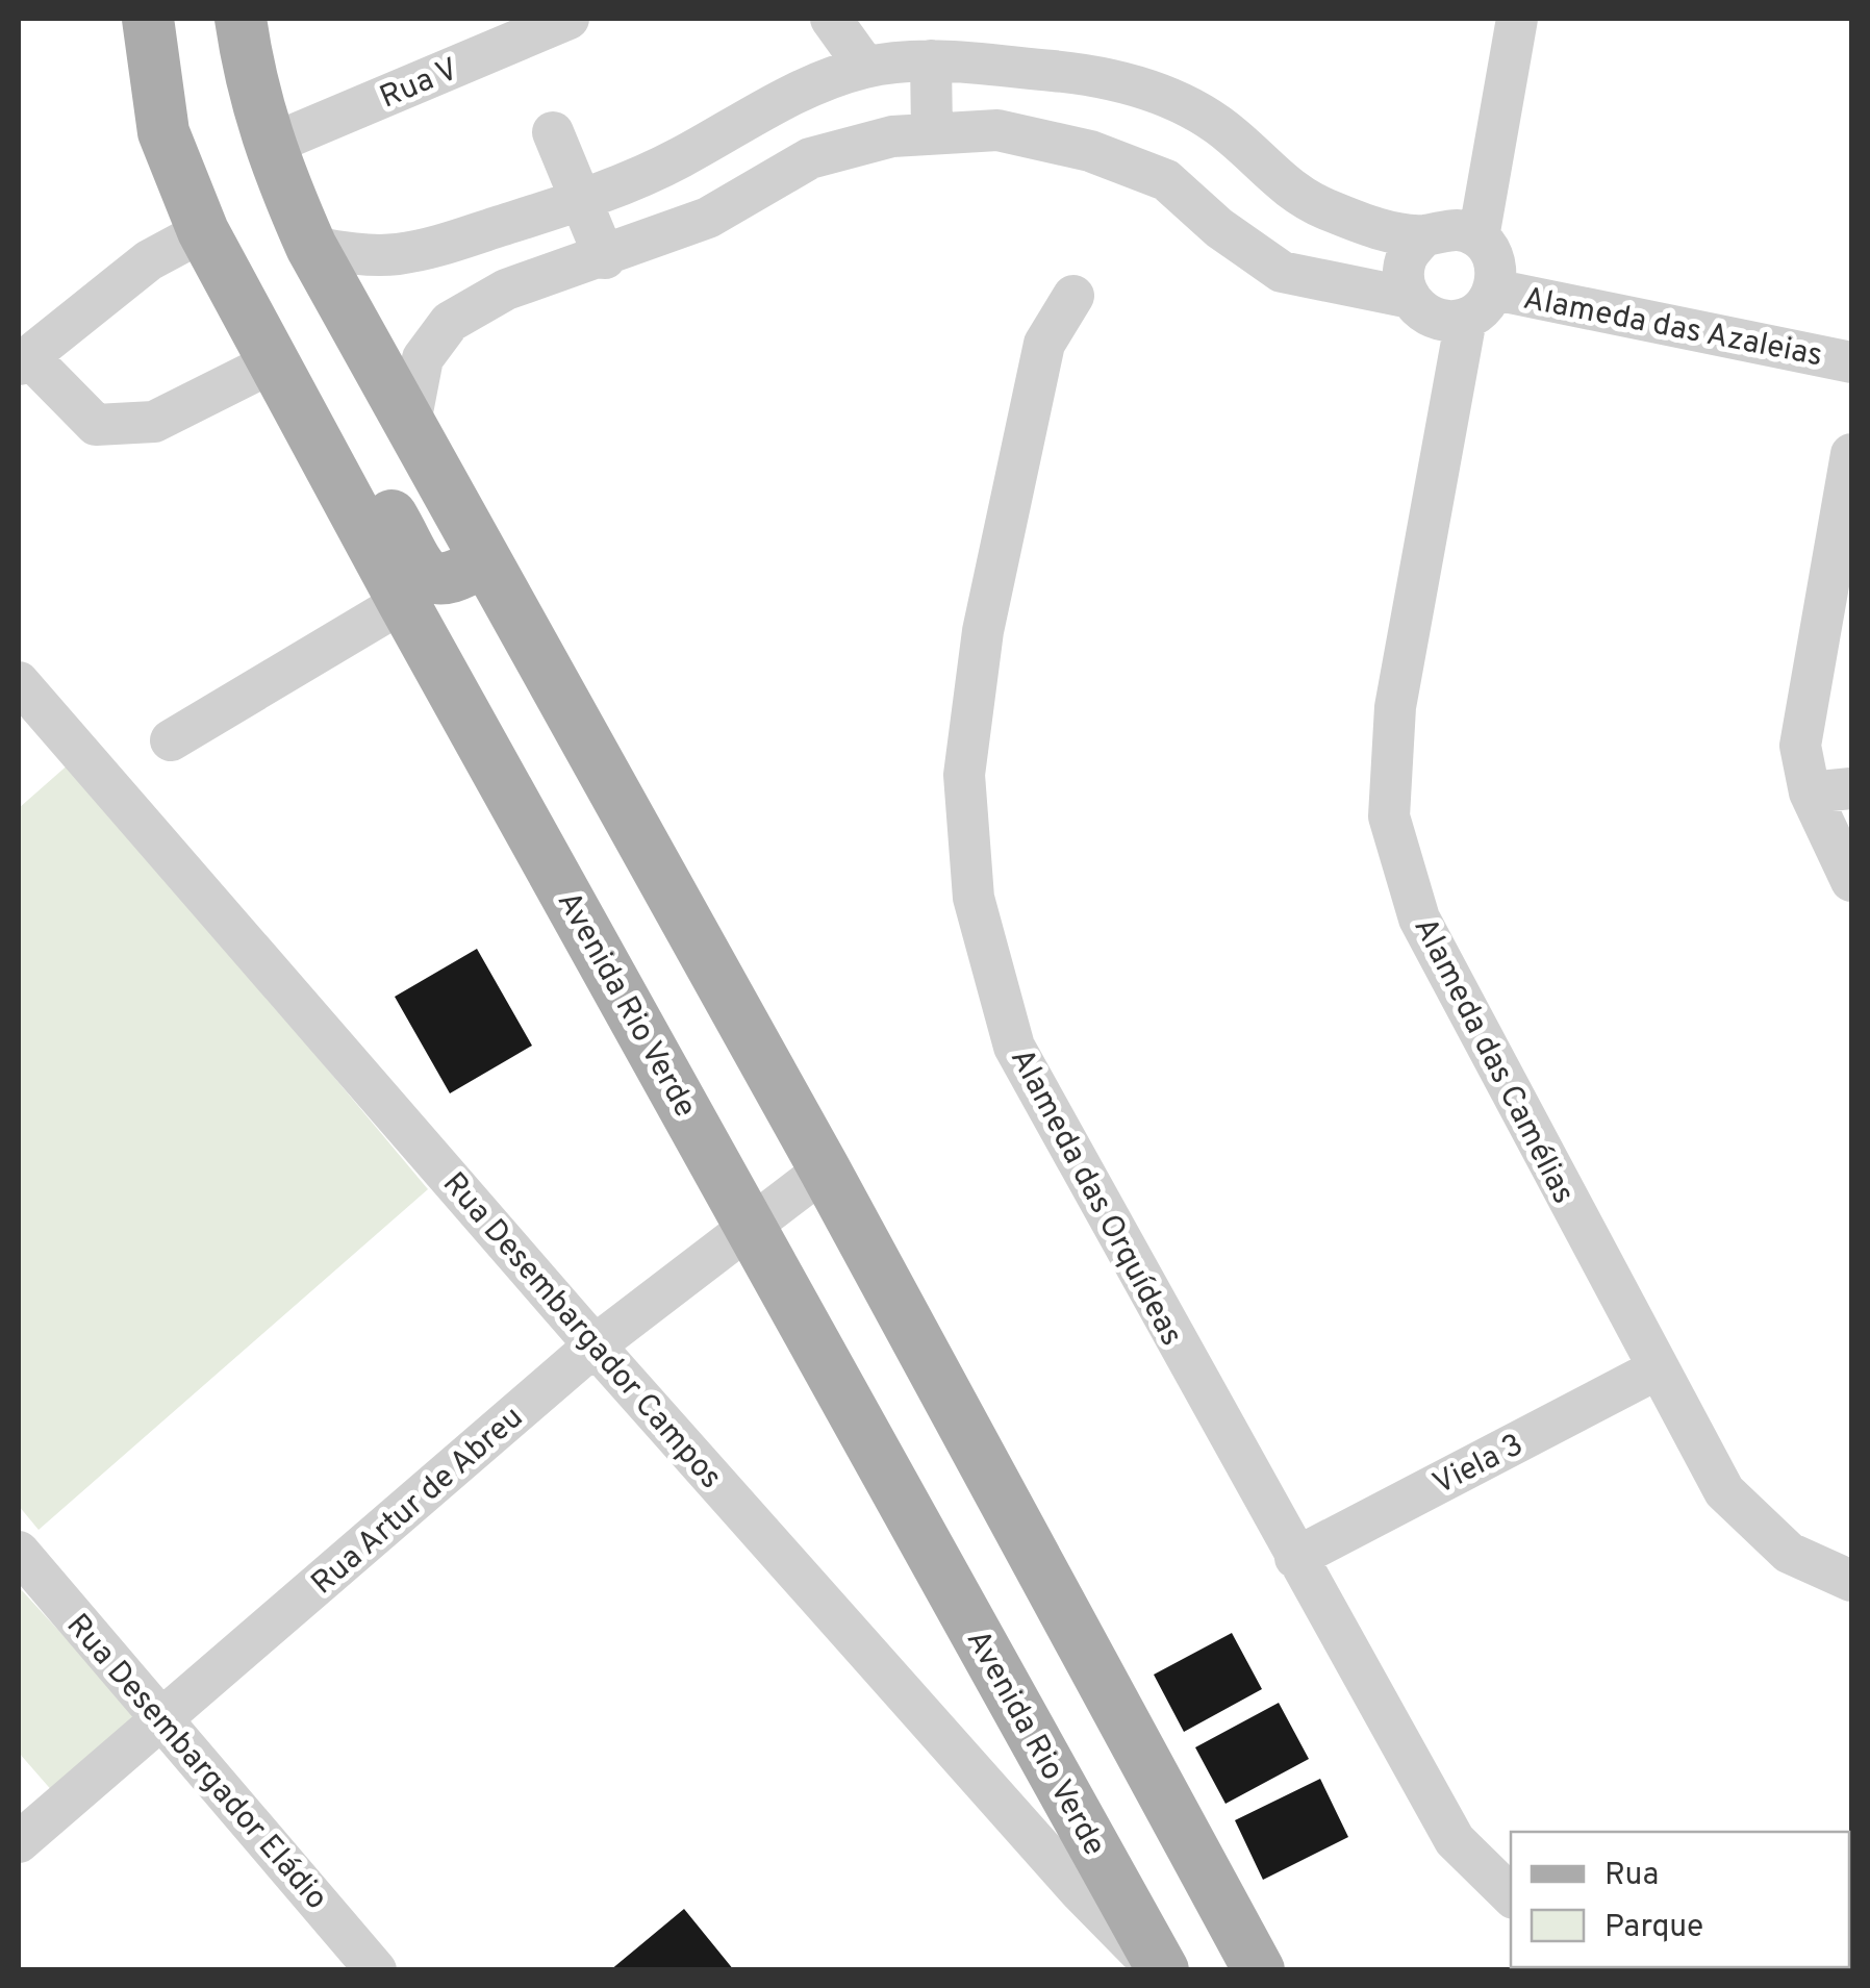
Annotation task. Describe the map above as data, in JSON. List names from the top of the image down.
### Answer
{
  "streets": {
    "main road": ["Avenida Rio Verde"],
    "street": [
      "Rua V",
      "Alameda das Azaleias",
      "Alameda das Camélias",
      "Alameda das Orquídeas",
      "Rua Desembargador Campos",
      "Viela 3",
      "Rua Artur de Abreu",
      "Rua Desembargador Eládio"
    ]
  },
  "crossings": [
    ["Alameda das Azaleias", "Alameda das Camélias"],
    ["Avenida Rio Verde", "Rua Desembargador Campos"],
    ["Avenida Rio Verde", "Rua Artur de Abreu"],
    ["Alameda das Camélias", "Viela 3"],
    ["Alameda das Orquídeas", "Viela 3"],
    ["Rua Desembargador Campos", "Rua Artur de Abreu"],
    ["Rua Artur de Abreu", "Rua Desembargador Eládio"]
  ],
  "legend": ["Rua", "Parque"]
}
